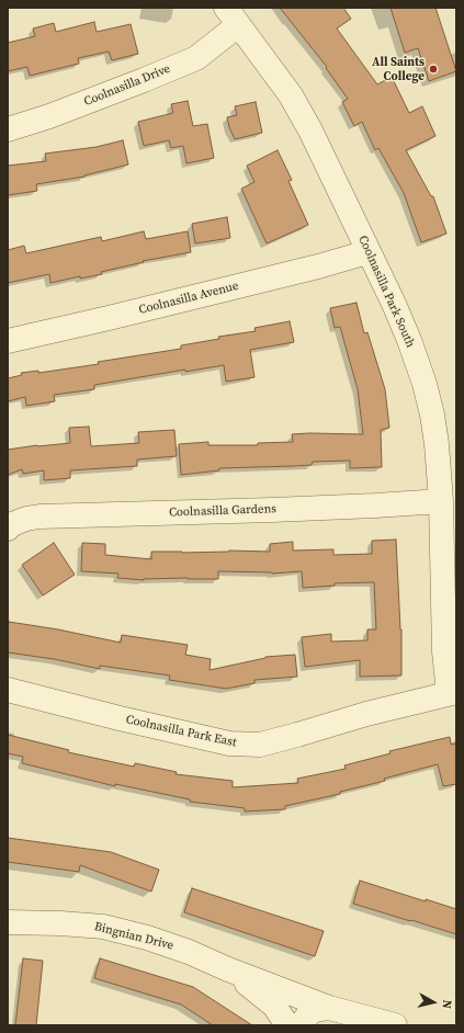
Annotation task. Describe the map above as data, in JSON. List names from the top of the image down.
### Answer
{
  "streets": {
    "street": [
      "Coolnasilla Drive",
      "Coolnasilla Park South",
      "Coolnasilla Avenue",
      "Coolnasilla Gardens",
      "Coolnasilla Park East",
      "Bingnian Drive"
    ]
  },
  "crossings": [
    ["Coolnasilla Drive", "Coolnasilla Park South"],
    ["Coolnasilla Park South", "Coolnasilla Avenue"],
    ["Coolnasilla Park South", "Coolnasilla Gardens"],
    ["Coolnasilla Park South", "Coolnasilla Park East"]
  ],
  "places": ["All Saints College"],
  "north": "right"
}
